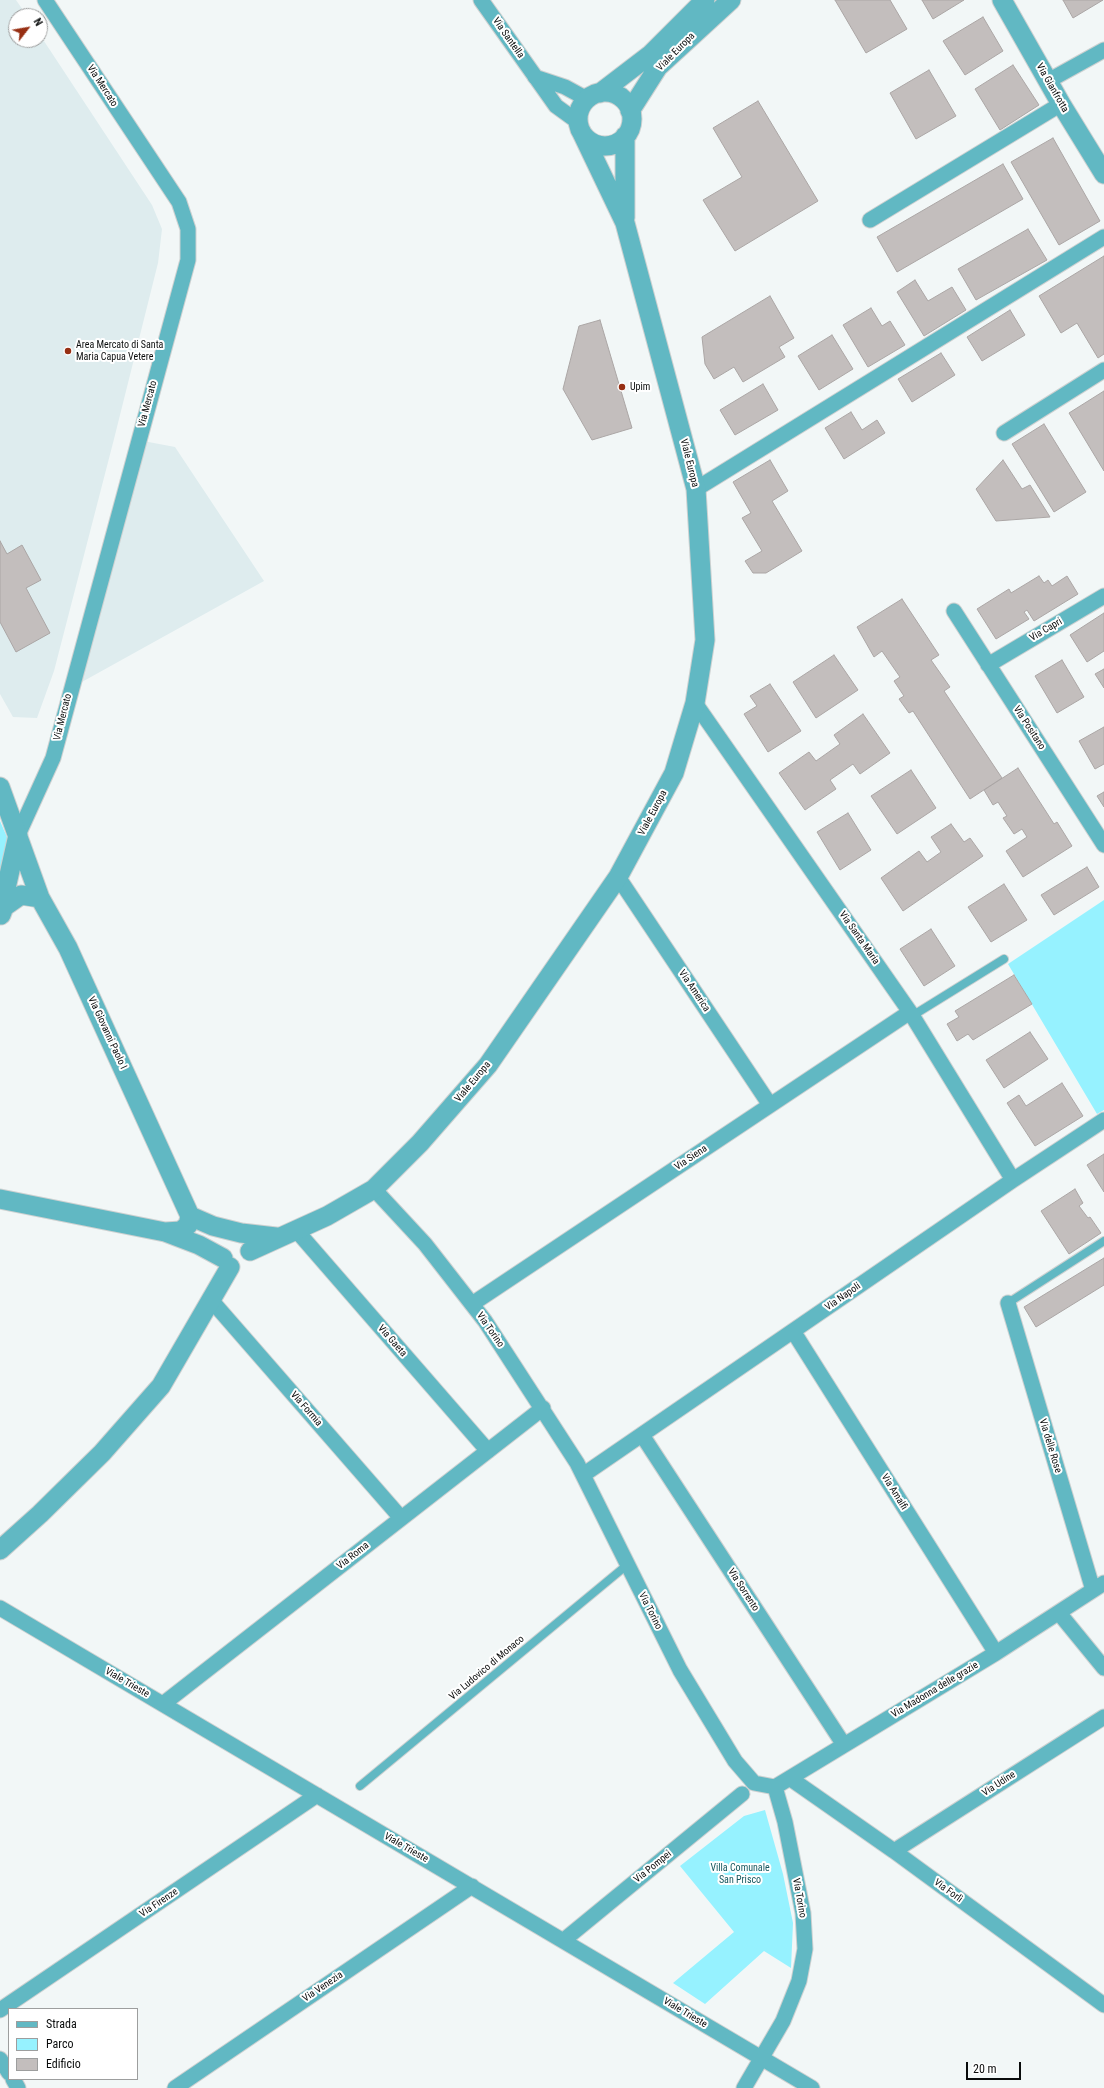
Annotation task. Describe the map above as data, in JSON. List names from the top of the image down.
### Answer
{
  "streets": {
    "street": [
      "Via Santella",
      "Viale Europa",
      "Via Mercato",
      "Via Gianfrotta",
      "Via Capri",
      "Via Positano",
      "Via Santa Maria",
      "Via America",
      "Via Giovanni Paolo I",
      "Via Siena",
      "Via Napoli",
      "Via Torino",
      "Via Gaeta",
      "Via Formia",
      "Via delle Rose",
      "Via Amalfi",
      "Via Roma",
      "Via Sorrento",
      "Viale Trieste",
      "Via Madonna delle grazie",
      "Via Udine",
      "Via Pompei",
      "Via Forlì",
      "Via Firenze",
      "Via Venezia"
    ],
    "lane": ["Via Ludovico di Monaco"]
  },
  "crossings": [
    ["Via Santella", "Viale Europa"],
    ["Viale Europa", "Via Santa Maria"],
    ["Viale Europa", "Via America"],
    ["Viale Europa", "Via Torino"],
    ["Viale Europa", "Via Gaeta"],
    ["Via Mercato", "Via Giovanni Paolo I"],
    ["Via Capri", "Via Positano"],
    ["Via Santa Maria", "Via Siena"],
    ["Via Santa Maria", "Via Napoli"],
    ["Via America", "Via Siena"],
    ["Via Siena", "Via Torino"],
    ["Via Napoli", "Via Torino"],
    ["Via Napoli", "Via Amalfi"],
    ["Via Napoli", "Via Sorrento"],
    ["Via Torino", "Via Roma"],
    ["Via Torino", "Via Ludovico di Monaco"],
    ["Via Torino", "Viale Trieste"],
    ["Via Torino", "Via Madonna delle grazie"],
    ["Via Gaeta", "Via Roma"],
    ["Via Formia", "Via Roma"],
    ["Via delle Rose", "Via Madonna delle grazie"],
    ["Via Amalfi", "Via Madonna delle grazie"],
    ["Via Roma", "Viale Trieste"],
    ["Via Sorrento", "Via Madonna delle grazie"],
    ["Viale Trieste", "Via Pompei"],
    ["Viale Trieste", "Via Firenze"],
    ["Viale Trieste", "Via Venezia"],
    ["Via Madonna delle grazie", "Via Forlì"],
    ["Via Udine", "Via Forlì"]
  ],
  "parks": ["Villa Comunale San Prisco"],
  "places": ["Area Mercato di Santa Maria Capua Vetere", "Upim"],
  "legend": ["Strada", "Parco", "Edificio"],
  "scale_bar": "20 m",
  "north": "top right"
}
